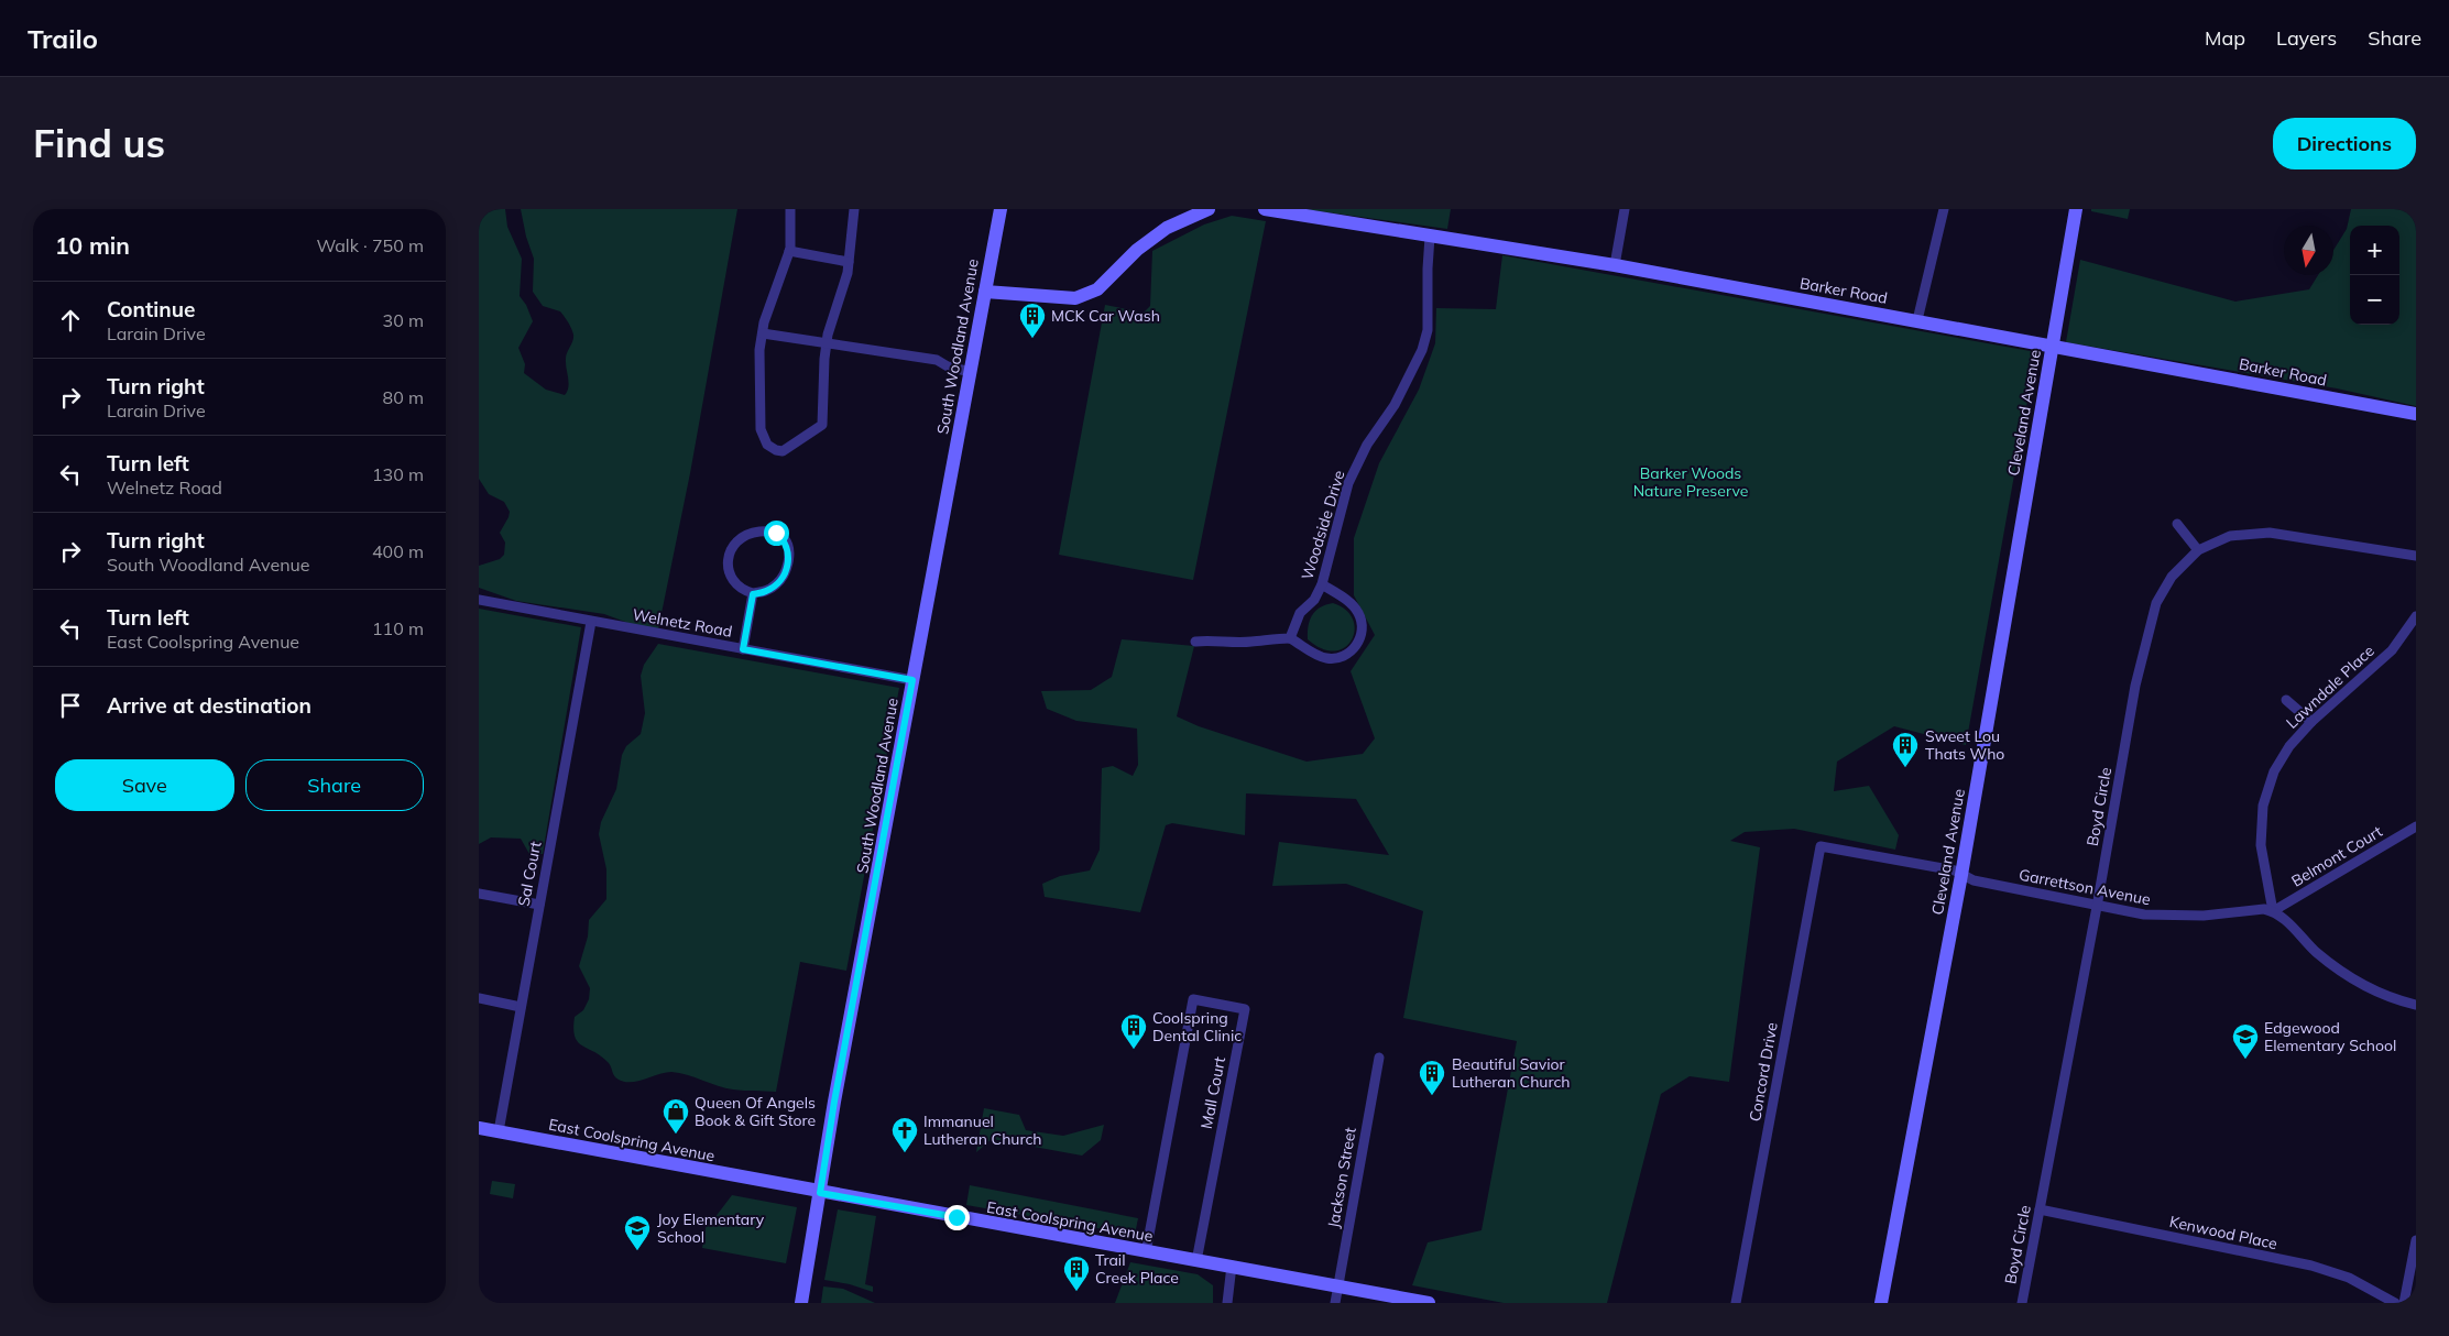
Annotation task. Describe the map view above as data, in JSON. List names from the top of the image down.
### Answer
{
  "streets": {
    "street": [
      "Barker Road",
      "South Woodland Avenue",
      "Cleveland Avenue",
      "Woodside Drive",
      "Welnetz Road",
      "Lawndale Place",
      "Boyd Circle",
      "Belmont Court",
      "Sal Court",
      "Garrettson Avenue",
      "Concord Drive",
      "Mall Court",
      "East Coolspring Avenue",
      "Jackson Street",
      "Kenwood Place"
    ]
  },
  "crossings": [
    ["Barker Road", "Cleveland Avenue"],
    ["Barker Road", "Woodside Drive"],
    ["South Woodland Avenue", "Welnetz Road"],
    ["South Woodland Avenue", "East Coolspring Avenue"],
    ["Cleveland Avenue", "Garrettson Avenue"],
    ["Welnetz Road", "Sal Court"],
    ["Lawndale Place", "Belmont Court"],
    ["Lawndale Place", "Garrettson Avenue"],
    ["Boyd Circle", "Garrettson Avenue"],
    ["Boyd Circle", "Kenwood Place"],
    ["Belmont Court", "Garrettson Avenue"],
    ["Sal Court", "East Coolspring Avenue"],
    ["Garrettson Avenue", "Concord Drive"],
    ["Mall Court", "East Coolspring Avenue"],
    ["East Coolspring Avenue", "Jackson Street"]
  ],
  "parks": ["Barker Woods Nature Preserve"],
  "places": {
    "building": [
      "MCK Car Wash",
      "Sweet Lou Thats Who",
      "Coolspring Dental Clinic",
      "Beautiful Savior Lutheran Church",
      "Trail Creek Place"
    ],
    "school or university": ["Edgewood Elementary School", "Joy Elementary School"],
    "shop": ["Queen Of Angels Book & Gift Store"],
    "church": ["Immanuel Lutheran Church"]
  },
  "north": "bottom",
  "page": {
    "header": "Trailo",
    "nav": ["Map", "Layers", "Share"],
    "buttons": [
      "Directions",
      ["Save", "Share"]
    ],
    "title": "Find us",
    "heading": ["10 min", "Walk · 750 m"],
    "map_buttons": ["+", "−"],
    "list": [
      ["Continue", "Larain Drive", "30 m"],
      ["Turn right", "Larain Drive", "80 m"],
      ["Turn left", "Welnetz Road", "130 m"],
      ["Turn right", "South Woodland Avenue", "400 m"],
      ["Turn left", "East Coolspring Avenue", "110 m"],
      "Arrive at destination"
    ]
  }
}
